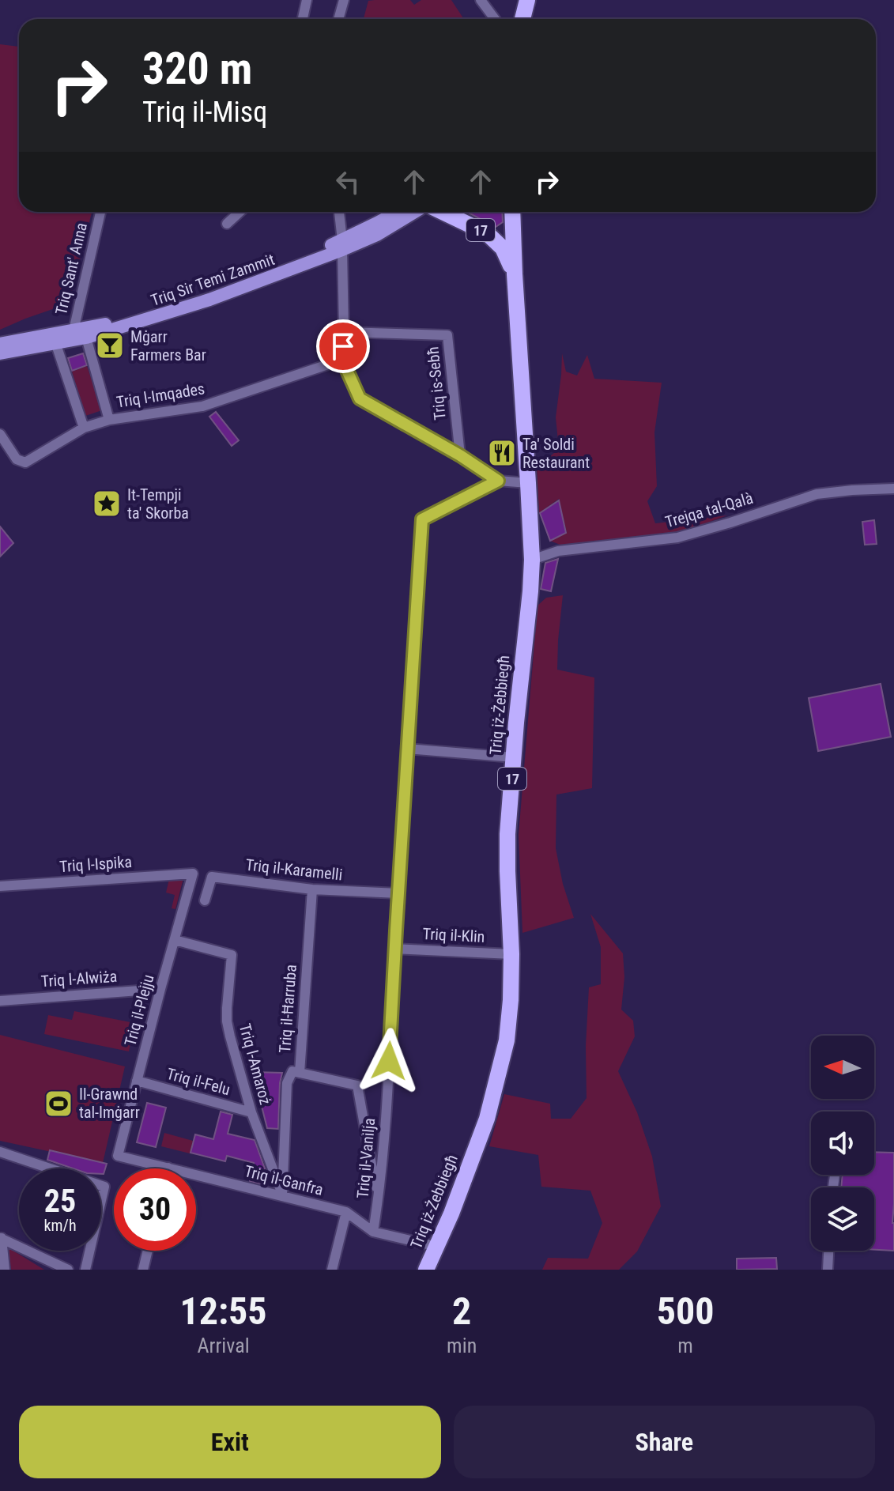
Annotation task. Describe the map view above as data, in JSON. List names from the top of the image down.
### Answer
{
  "streets": {
    "main road": ["17", "Triq Sir Temi Zammit", "Triq iż-Żebbiegħ"],
    "street": [
      "Triq Sant' Anna",
      "Triq is-Sebħ",
      "Triq l-Imqades",
      "Trejqa tal-Qalà",
      "Triq l-Ispika",
      "Triq il-Karamelli",
      "Triq il-Klin",
      "Triq l-Alwiża",
      "Triq il-Ħarruba",
      "Triq il-Plejju",
      "Triq l-Amaroż",
      "Triq il-Felu",
      "Triq il-Vanilja",
      "Triq il-Ganfra"
    ]
  },
  "crossings": [
    ["17", "Triq iż-Żebbiegħ"],
    ["Triq Sant' Anna", "Triq Sir Temi Zammit"],
    ["Triq Sant' Anna", "Triq l-Imqades"],
    ["Trejqa tal-Qalà", "Triq iż-Żebbiegħ"],
    ["Triq iż-Żebbiegħ", "Triq il-Klin"],
    ["Triq iż-Żebbiegħ", "Triq il-Ganfra"],
    ["Triq l-Ispika", "Triq il-Plejju"],
    ["Triq il-Karamelli", "Triq il-Ħarruba"],
    ["Triq il-Karamelli", "Triq il-Vanilja"],
    ["Triq il-Klin", "Triq il-Vanilja"],
    ["Triq l-Alwiża", "Triq il-Plejju"],
    ["Triq il-Ħarruba", "Triq l-Amaroż"],
    ["Triq il-Ħarruba", "Triq il-Ganfra"],
    ["Triq il-Plejju", "Triq l-Amaroż"],
    ["Triq il-Plejju", "Triq il-Felu"],
    ["Triq il-Plejju", "Triq il-Ganfra"],
    ["Triq l-Amaroż", "Triq il-Felu"],
    ["Triq l-Amaroż", "Triq il-Ganfra"],
    ["Triq il-Vanilja", "Triq il-Ganfra"]
  ],
  "places": {
    "bar": ["Mġarr Farmers Bar"],
    "restaurant": ["Ta' Soldi Restaurant"],
    "place": ["It-Tempji ta' Skorba"],
    "sports": ["Il-Grawnd tal-Imġarr"]
  },
  "north": "left",
  "page": {
    "turn": ["320 m", "Triq il-Misq"],
    "speed": "25 km/h",
    "limit": "30",
    "eta": [
      "12:55",
      "Arrival",
      "2",
      "min",
      "500",
      "m"
    ],
    "buttons": ["Exit", "Share"]
  }
}
